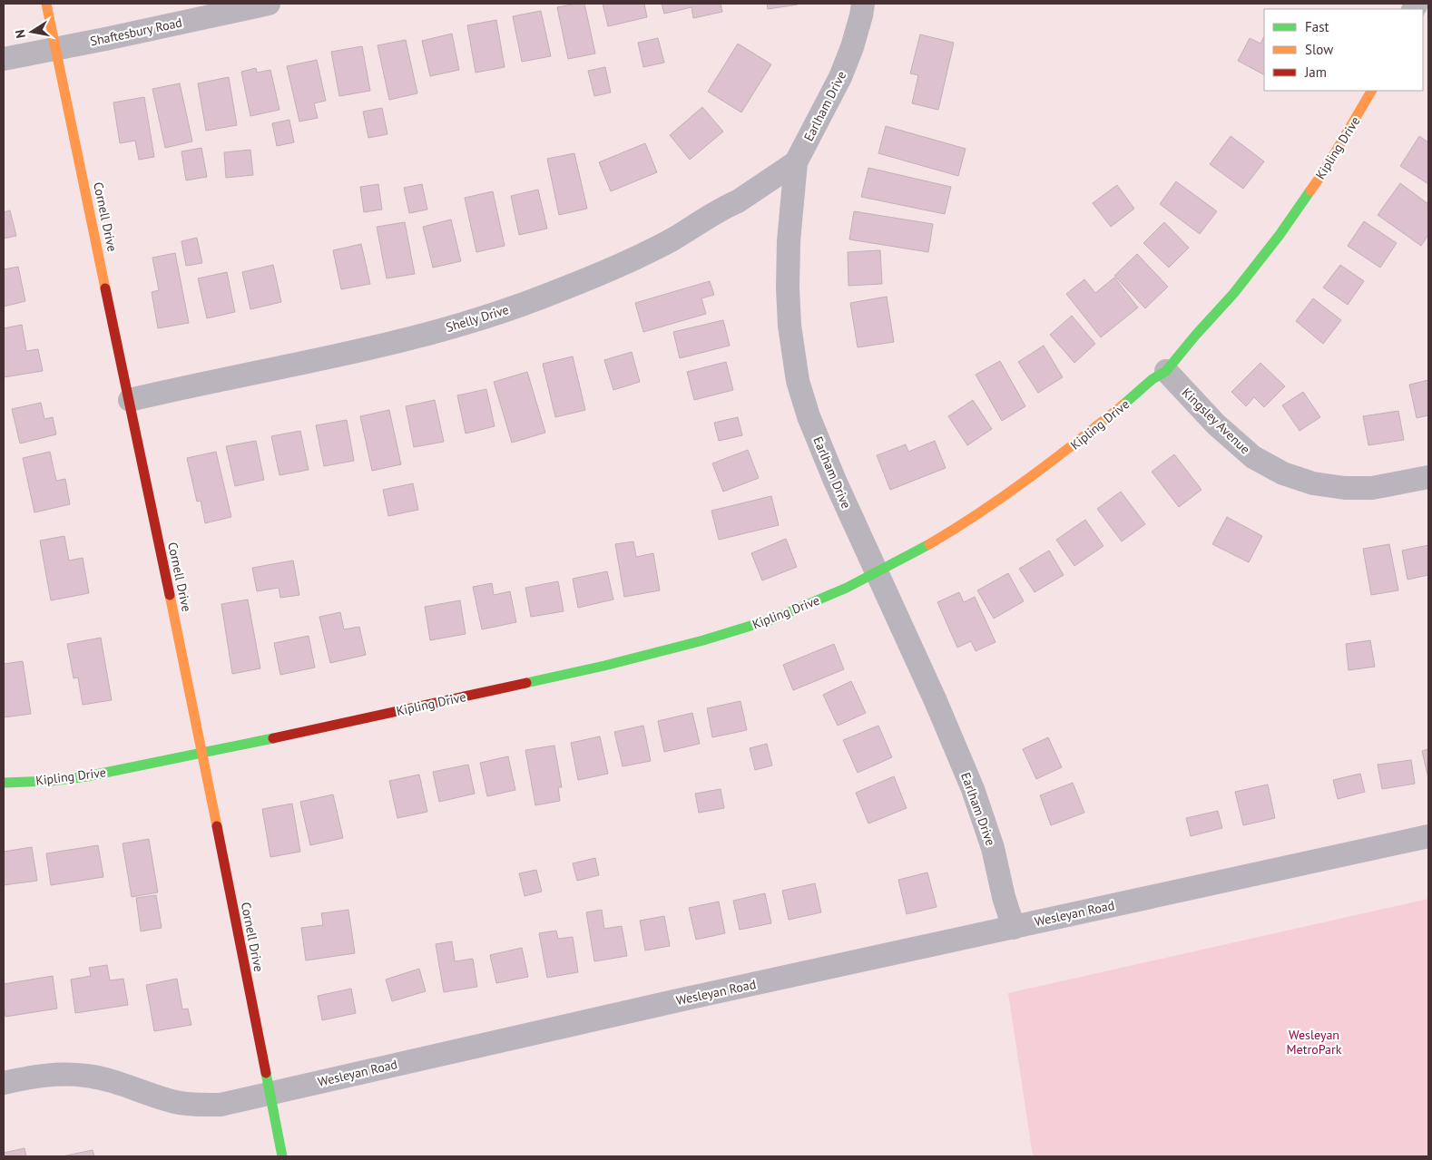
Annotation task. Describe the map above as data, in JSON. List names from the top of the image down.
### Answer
{
  "streets": {
    "street": [
      "Shaftesbury Road",
      "Earlham Drive",
      "Kipling Drive",
      "Cornell Drive",
      "Shelly Drive",
      "Kingsley Avenue",
      "Wesleyan Road"
    ]
  },
  "crossings": [
    ["Shaftesbury Road", "Cornell Drive"],
    ["Earlham Drive", "Kipling Drive"],
    ["Earlham Drive", "Shelly Drive"],
    ["Earlham Drive", "Wesleyan Road"],
    ["Kipling Drive", "Cornell Drive"],
    ["Kipling Drive", "Kingsley Avenue"],
    ["Cornell Drive", "Shelly Drive"],
    ["Cornell Drive", "Wesleyan Road"]
  ],
  "parks": ["Wesleyan MetroPark"],
  "legend": ["Fast", "Slow", "Jam"],
  "north": "left"
}
